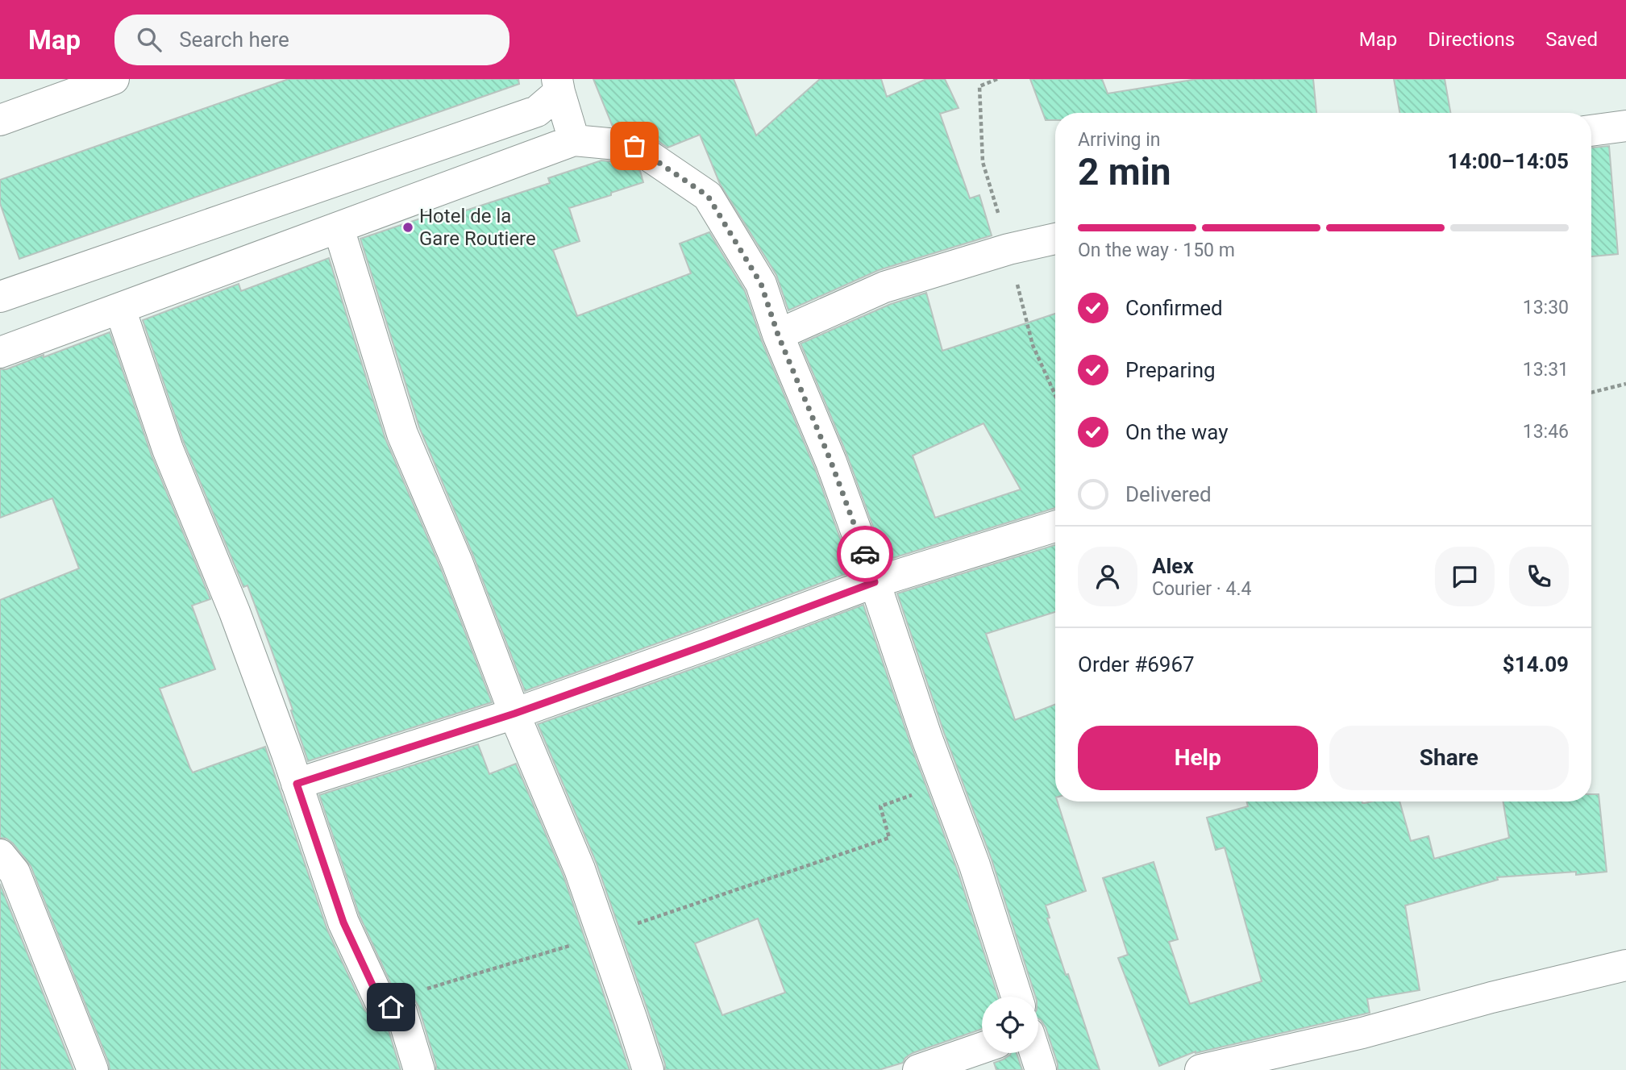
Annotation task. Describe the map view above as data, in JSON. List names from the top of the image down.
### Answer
{
  "places": ["Hotel de la Gare Routiere"],
  "page": {
    "header": "Map",
    "search": "Search here",
    "nav": ["Map", "Directions", "Saved"],
    "heading": ["2 min", "Arriving in", "14:00–14:05"],
    "panel": [
      "Alex",
      "Courier · 4.4",
      "Order #6967",
      "$14.09"
    ],
    "bar": "On the way · 150 m",
    "list": [
      ["Confirmed", "13:30"],
      ["Preparing", "13:31"],
      ["On the way", "13:46"],
      "Delivered"
    ],
    "buttons": ["Help", "Share"]
  }
}
